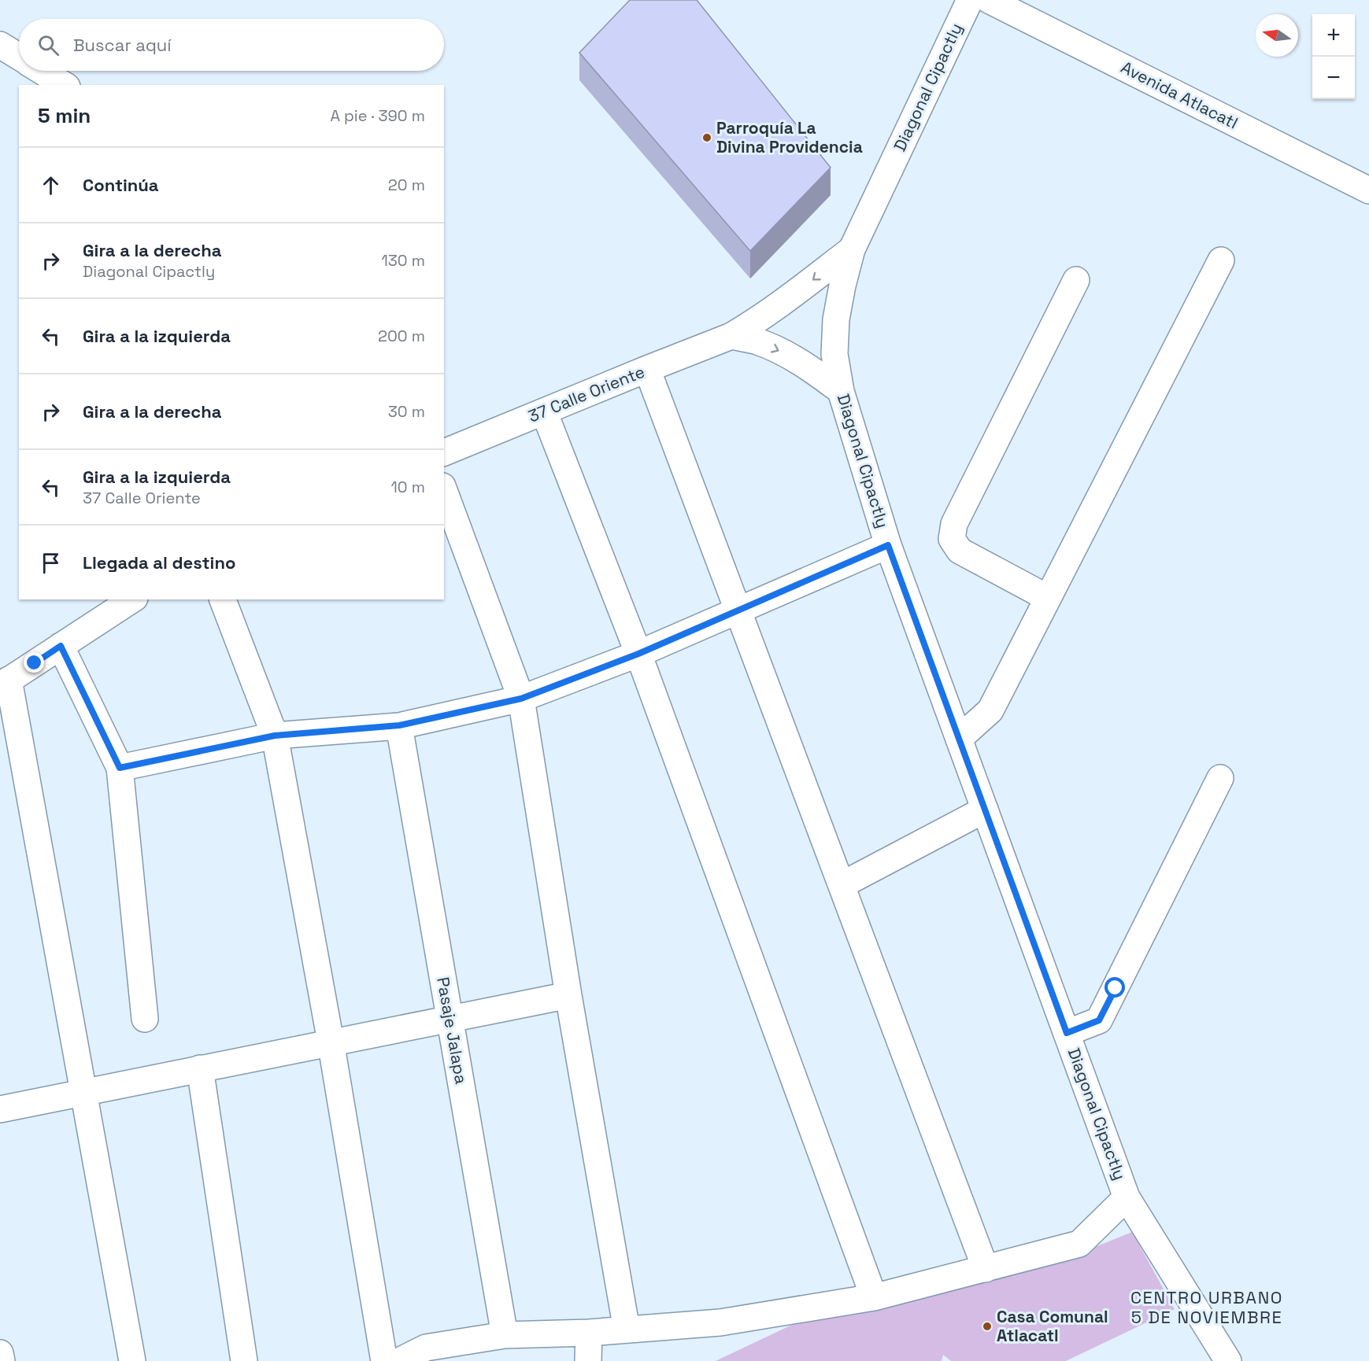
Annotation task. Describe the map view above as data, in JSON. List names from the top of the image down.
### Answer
{
  "streets": {
    "street": [
      "Diagonal Cipactly",
      "Avenida Atlacatl",
      "37 Calle Oriente",
      "Pasaje Jalapa"
    ]
  },
  "crossings": [
    ["Diagonal Cipactly", "37 Calle Oriente"]
  ],
  "districts": ["CENTRO URBANO 5 DE NOVIEMBRE"],
  "places": ["Parroquía La Divina Providencia", "Casa Comunal Atlacatl"],
  "north": "left",
  "page": {
    "map_buttons": ["+", "−"],
    "search": "Buscar aquí",
    "heading": ["5 min", "A pie · 390 m"],
    "list": [
      ["Continúa", "20 m"],
      ["Gira a la derecha", "Diagonal Cipactly", "130 m"],
      ["Gira a la izquierda", "200 m"],
      ["Gira a la derecha", "30 m"],
      ["Gira a la izquierda", "37 Calle Oriente", "10 m"],
      "Llegada al destino"
    ]
  }
}
